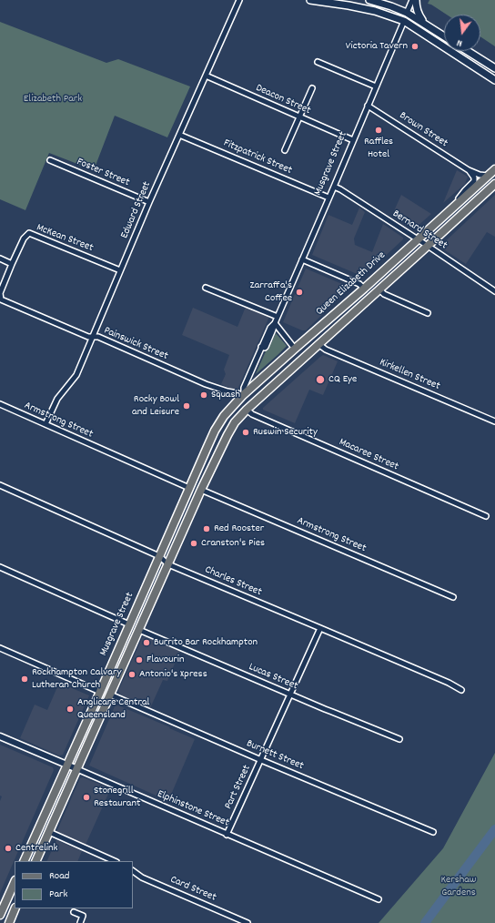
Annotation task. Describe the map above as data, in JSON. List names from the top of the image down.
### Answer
{
  "streets": {
    "main road": ["Musgrave Street", "Queen Elizabeth Drive"],
    "street": [
      "Deacon Street",
      "Brown Street",
      "Fitzpatrick Street",
      "Foster Street",
      "Edward Street",
      "Bernard Street",
      "McKean Street",
      "Painswick Street",
      "Kirkellen Street",
      "Armstrong Street",
      "Macaree Street",
      "Charles Street",
      "Lucas Street",
      "Burnett Street",
      "Part Street",
      "Elphinstone Street",
      "Card Street"
    ]
  },
  "crossings": [
    ["Deacon Street", "Musgrave Street"],
    ["Deacon Street", "Edward Street"],
    ["Brown Street", "Musgrave Street"],
    ["Brown Street", "Queen Elizabeth Drive"],
    ["Fitzpatrick Street", "Musgrave Street"],
    ["Fitzpatrick Street", "Edward Street"],
    ["Musgrave Street", "Bernard Street"],
    ["Musgrave Street", "Queen Elizabeth Drive"],
    ["Musgrave Street", "Painswick Street"],
    ["Musgrave Street", "Armstrong Street"],
    ["Musgrave Street", "Charles Street"],
    ["Musgrave Street", "Lucas Street"],
    ["Musgrave Street", "Burnett Street"],
    ["Musgrave Street", "Elphinstone Street"],
    ["Foster Street", "Edward Street"],
    ["Edward Street", "McKean Street"],
    ["Edward Street", "Painswick Street"],
    ["Edward Street", "Armstrong Street"],
    ["Bernard Street", "Queen Elizabeth Drive"],
    ["McKean Street", "Painswick Street"],
    ["Queen Elizabeth Drive", "Painswick Street"],
    ["Queen Elizabeth Drive", "Kirkellen Street"],
    ["Queen Elizabeth Drive", "Macaree Street"],
    ["Charles Street", "Part Street"],
    ["Lucas Street", "Part Street"],
    ["Burnett Street", "Part Street"],
    ["Part Street", "Elphinstone Street"]
  ],
  "parks": ["Elizabeth Park", "Kershaw Gardens"],
  "places": [
    "Victoria Tavern",
    "Raffles Hotel",
    "Zarraffa's Coffee",
    "CQ Eye",
    "Squash",
    "Rocky Bowl and Leisure",
    "Ruswin Security",
    "Red Rooster",
    "Cranston's Pies",
    "Burrito Bar Rockhampton",
    "Flavourin",
    "Antonio's Xpress",
    "Rockhampton Calvary Lutheran Church",
    "Anglicare Central Queensland",
    "Stonegrill Restaurant",
    "Centrelink"
  ],
  "legend": ["Road", "Park"],
  "north": "bottom"
}
